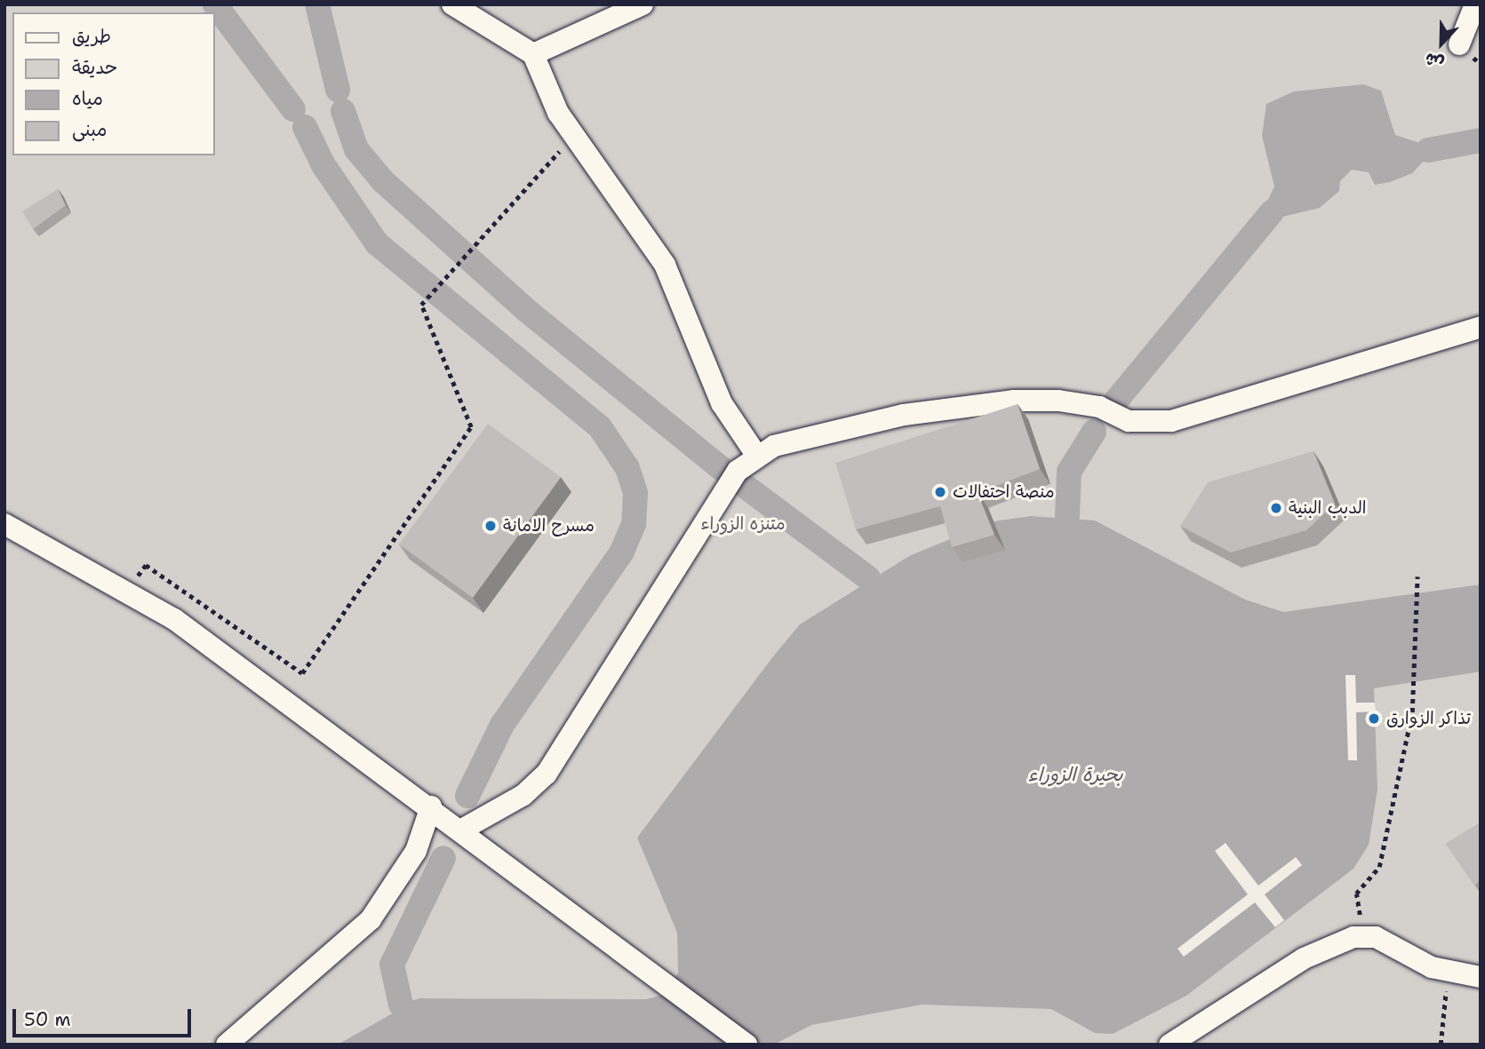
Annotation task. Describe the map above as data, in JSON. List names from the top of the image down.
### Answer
{
  "water": ["بحيرة الزوراء"],
  "parks": ["متنزه الزوراء"],
  "places": [
    "منصة احتفالات",
    "الدبب البنية",
    "مسرح الامانة",
    "تذاكر الزوارق"
  ],
  "legend": [
    "طريق",
    "حديقة",
    "مياه",
    "مبنى"
  ],
  "scale_bar": "50 m",
  "north": "bottom"
}
